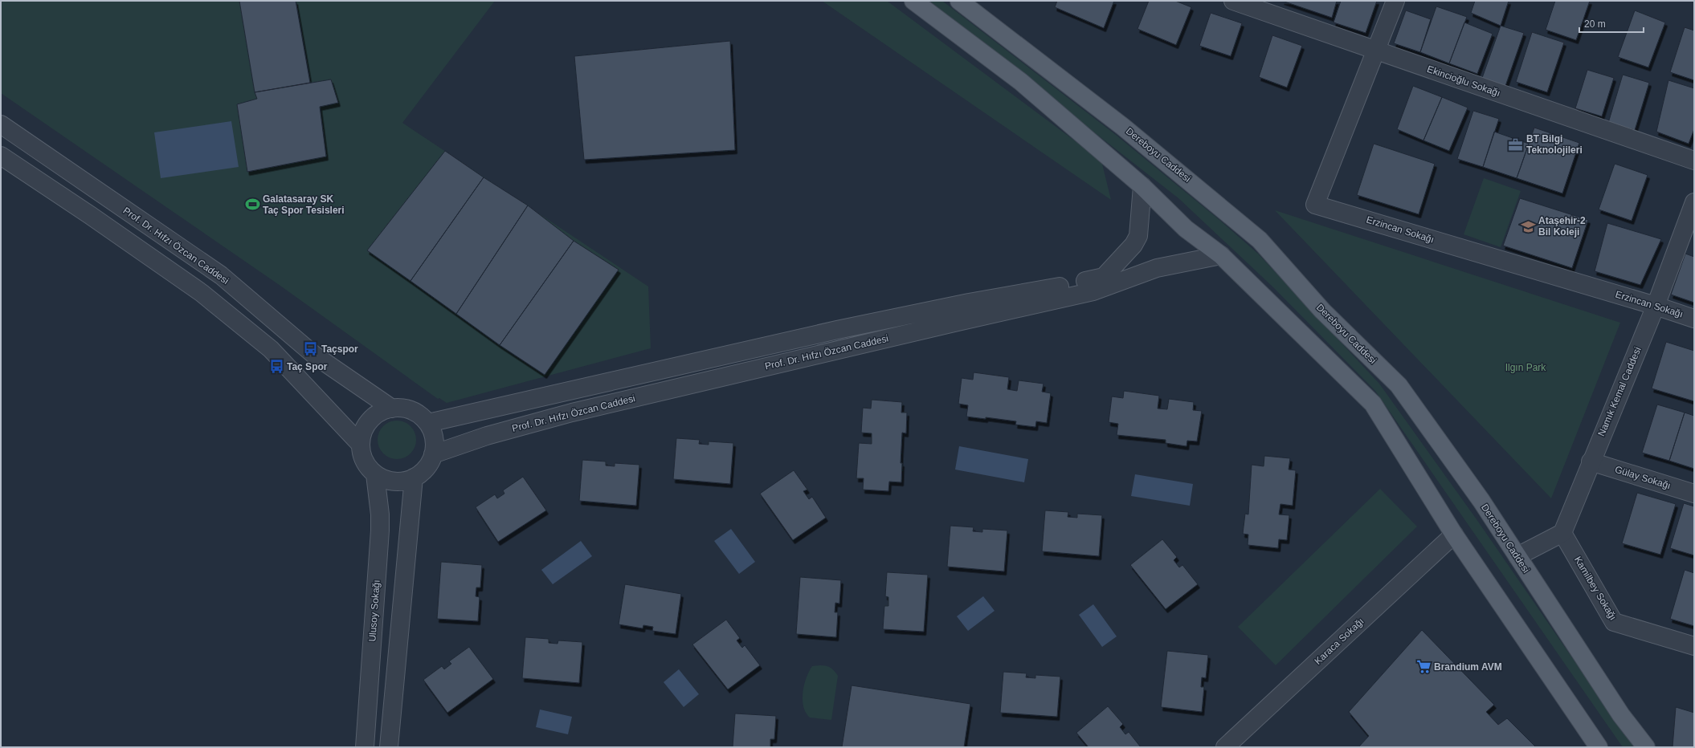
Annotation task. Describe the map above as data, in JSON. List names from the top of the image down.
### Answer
{
  "streets": {
    "main road": ["Dereboyu Caddesi"],
    "street": [
      "Ekincioğlu Sokağı",
      "Erzincan Sokağı",
      "Prof. Dr. Hıfzı Özcan Caddesi",
      "Namık Kemal Caddesi",
      "Gülay Sokağı",
      "Kamilbey Sokağı",
      "Ulusoy Sokağı",
      "Karaca Sokağı"
    ]
  },
  "crossings": [
    ["Ekincioğlu Sokağı", "Erzincan Sokağı"],
    ["Erzincan Sokağı", "Namık Kemal Caddesi"],
    ["Prof. Dr. Hıfzı Özcan Caddesi", "Ulusoy Sokağı"],
    ["Namık Kemal Caddesi", "Gülay Sokağı"],
    ["Namık Kemal Caddesi", "Kamilbey Sokağı"]
  ],
  "parks": ["Ilgın Park"],
  "places": {
    "office": ["BT Bilgi Teknolojileri"],
    "sports": ["Galatasaray SK Taç Spor Tesisleri"],
    "school or university": ["Ataşehir-2 Bil Koleji"],
    "bus stop": ["Taçspor", "Taç Spor"],
    "supermarket": ["Brandium AVM"]
  },
  "scale_bar": "20 m"
}
